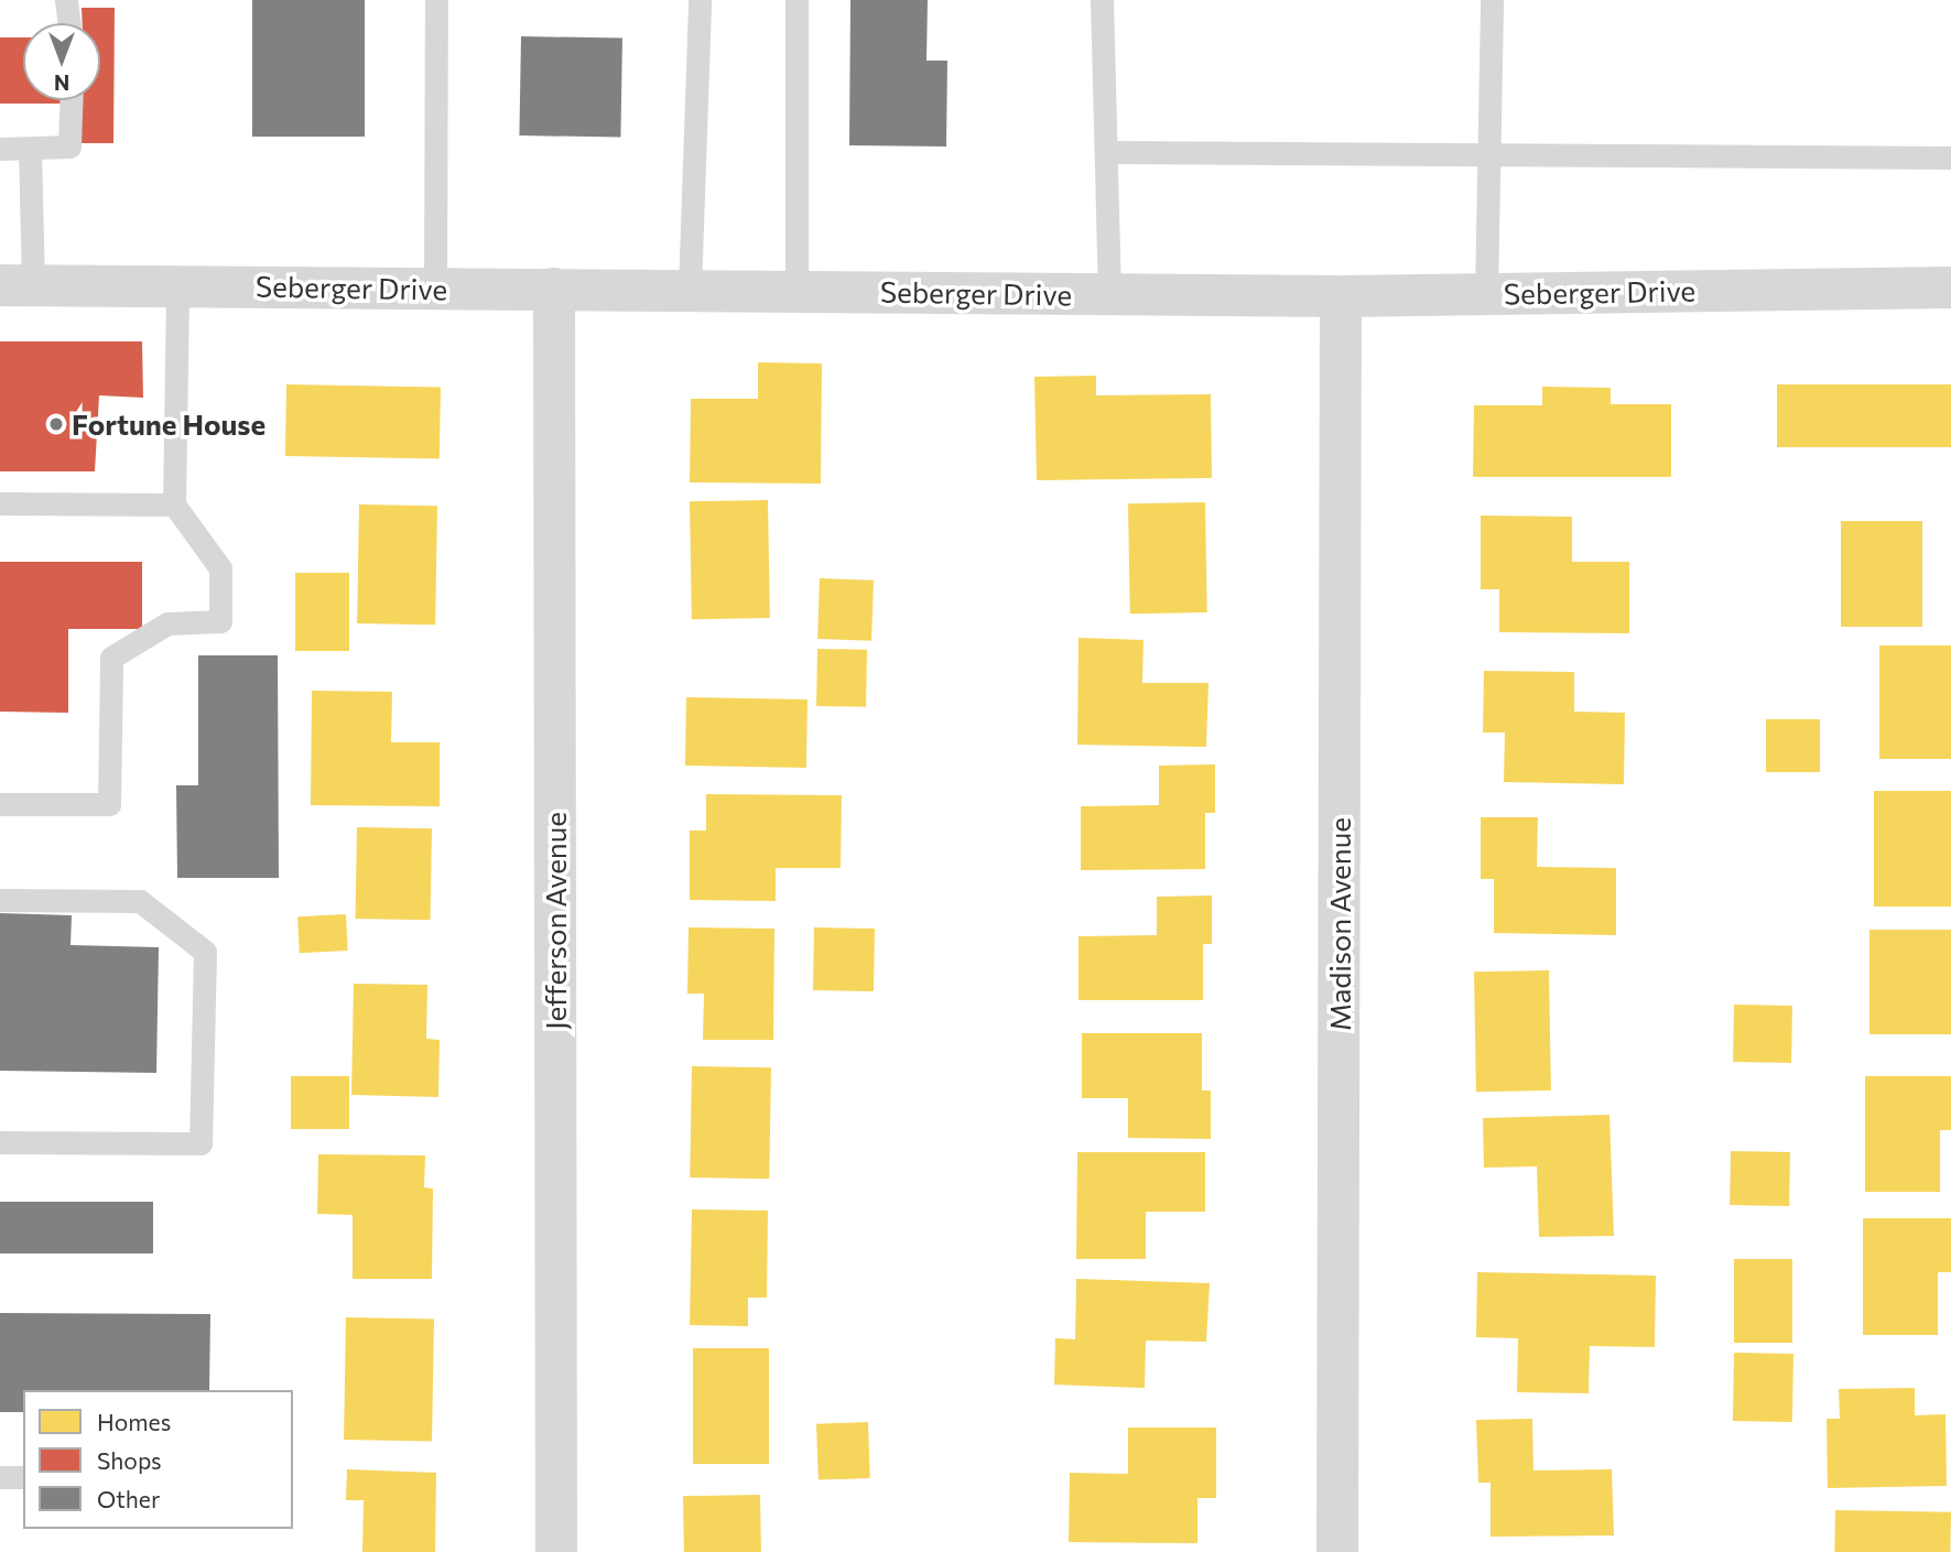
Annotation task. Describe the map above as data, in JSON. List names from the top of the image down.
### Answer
{
  "streets": {
    "street": ["Seberger Drive", "Jefferson Avenue", "Madison Avenue"]
  },
  "crossings": [
    ["Seberger Drive", "Jefferson Avenue"],
    ["Seberger Drive", "Madison Avenue"]
  ],
  "places": ["Fortune House"],
  "legend": ["Homes", "Shops", "Other"],
  "north": "bottom"
}
